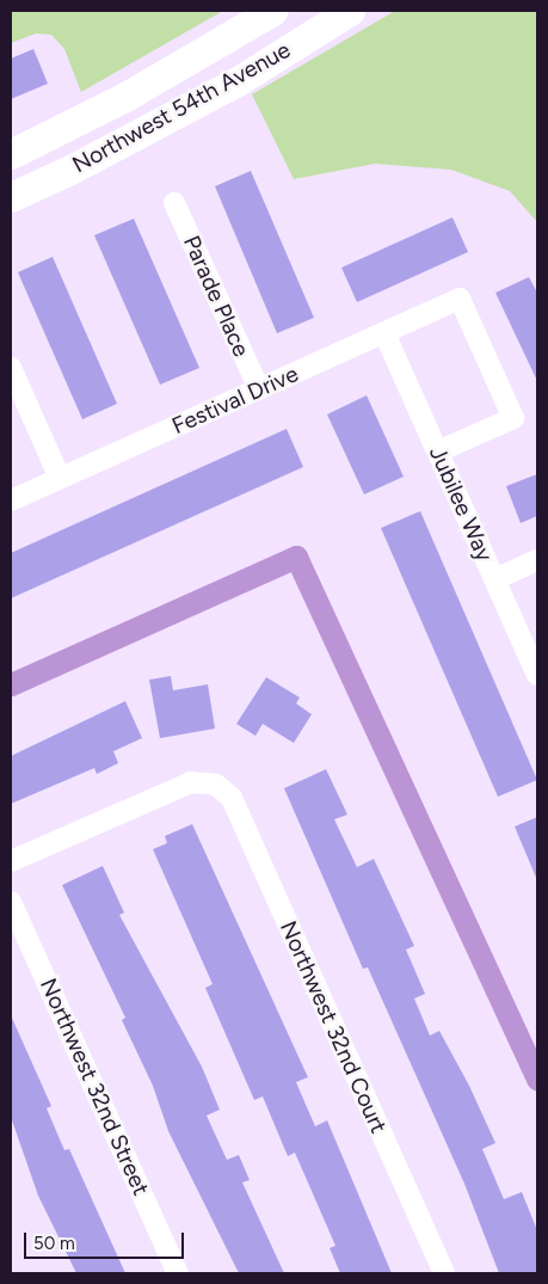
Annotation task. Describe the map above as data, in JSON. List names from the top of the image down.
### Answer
{
  "streets": {
    "street": [
      "Northwest 54th Avenue",
      "Parade Place",
      "Festival Drive",
      "Jubilee Way",
      "Northwest 32nd Court",
      "Northwest 32nd Street"
    ]
  },
  "crossings": [
    ["Parade Place", "Festival Drive"],
    ["Festival Drive", "Jubilee Way"]
  ],
  "scale_bar": "50 m"
}
